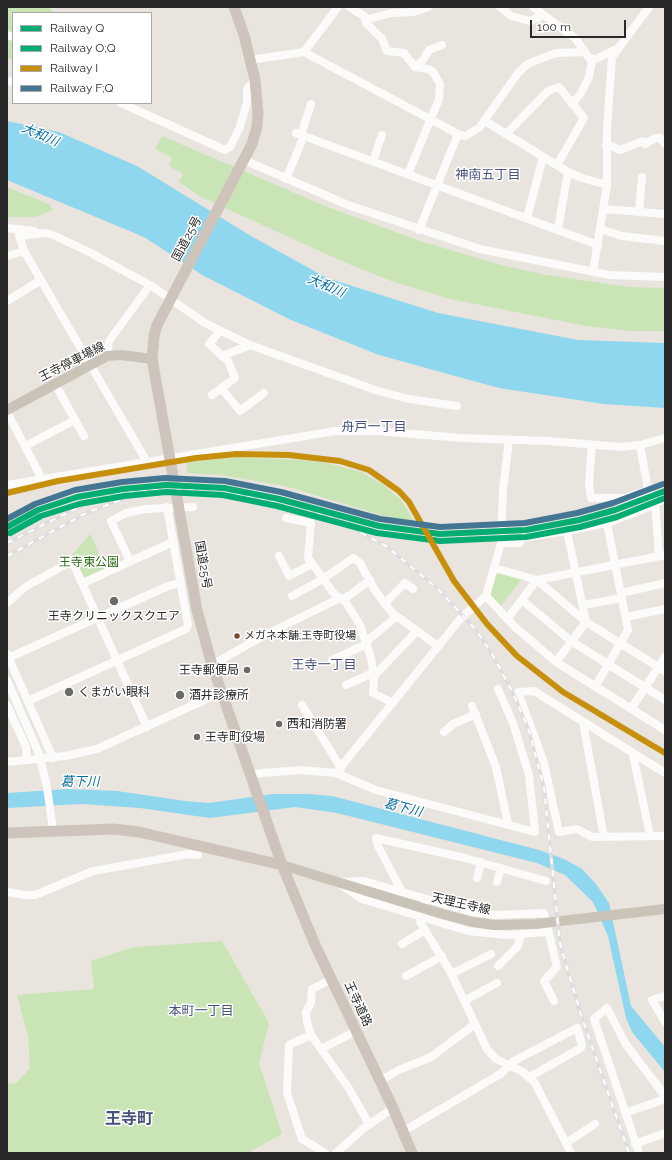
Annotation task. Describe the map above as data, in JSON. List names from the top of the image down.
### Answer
{
  "streets": {
    "highway": ["国道25号", "王寺道路"],
    "main road": ["王寺停車場線", "天理王寺線"]
  },
  "crossings": [
    ["国道25号", "王寺停車場線"],
    ["国道25号", "天理王寺線"],
    ["国道25号", "王寺道路"],
    ["天理王寺線", "王寺道路"]
  ],
  "districts": [
    "神南五丁目",
    "舟戸一丁目",
    "王寺一丁目",
    "本町一丁目",
    "王寺町"
  ],
  "water": ["大和川", "葛下川"],
  "parks": ["王寺東公園"],
  "places": [
    "王寺クリニックスクエア",
    "メガネ本舗;王寺町役場",
    "王寺郵便局",
    "くまがい眼科",
    "酒井診療所",
    "西和消防署",
    "王寺町役場"
  ],
  "lines": [
    "rail line I",
    "rail line F;Q",
    "rail line Q",
    "rail line O;Q"
  ],
  "legend": [
    "Railway Q",
    "Railway O;Q",
    "Railway I",
    "Railway F;Q"
  ],
  "scale_bar": "100 m"
}
